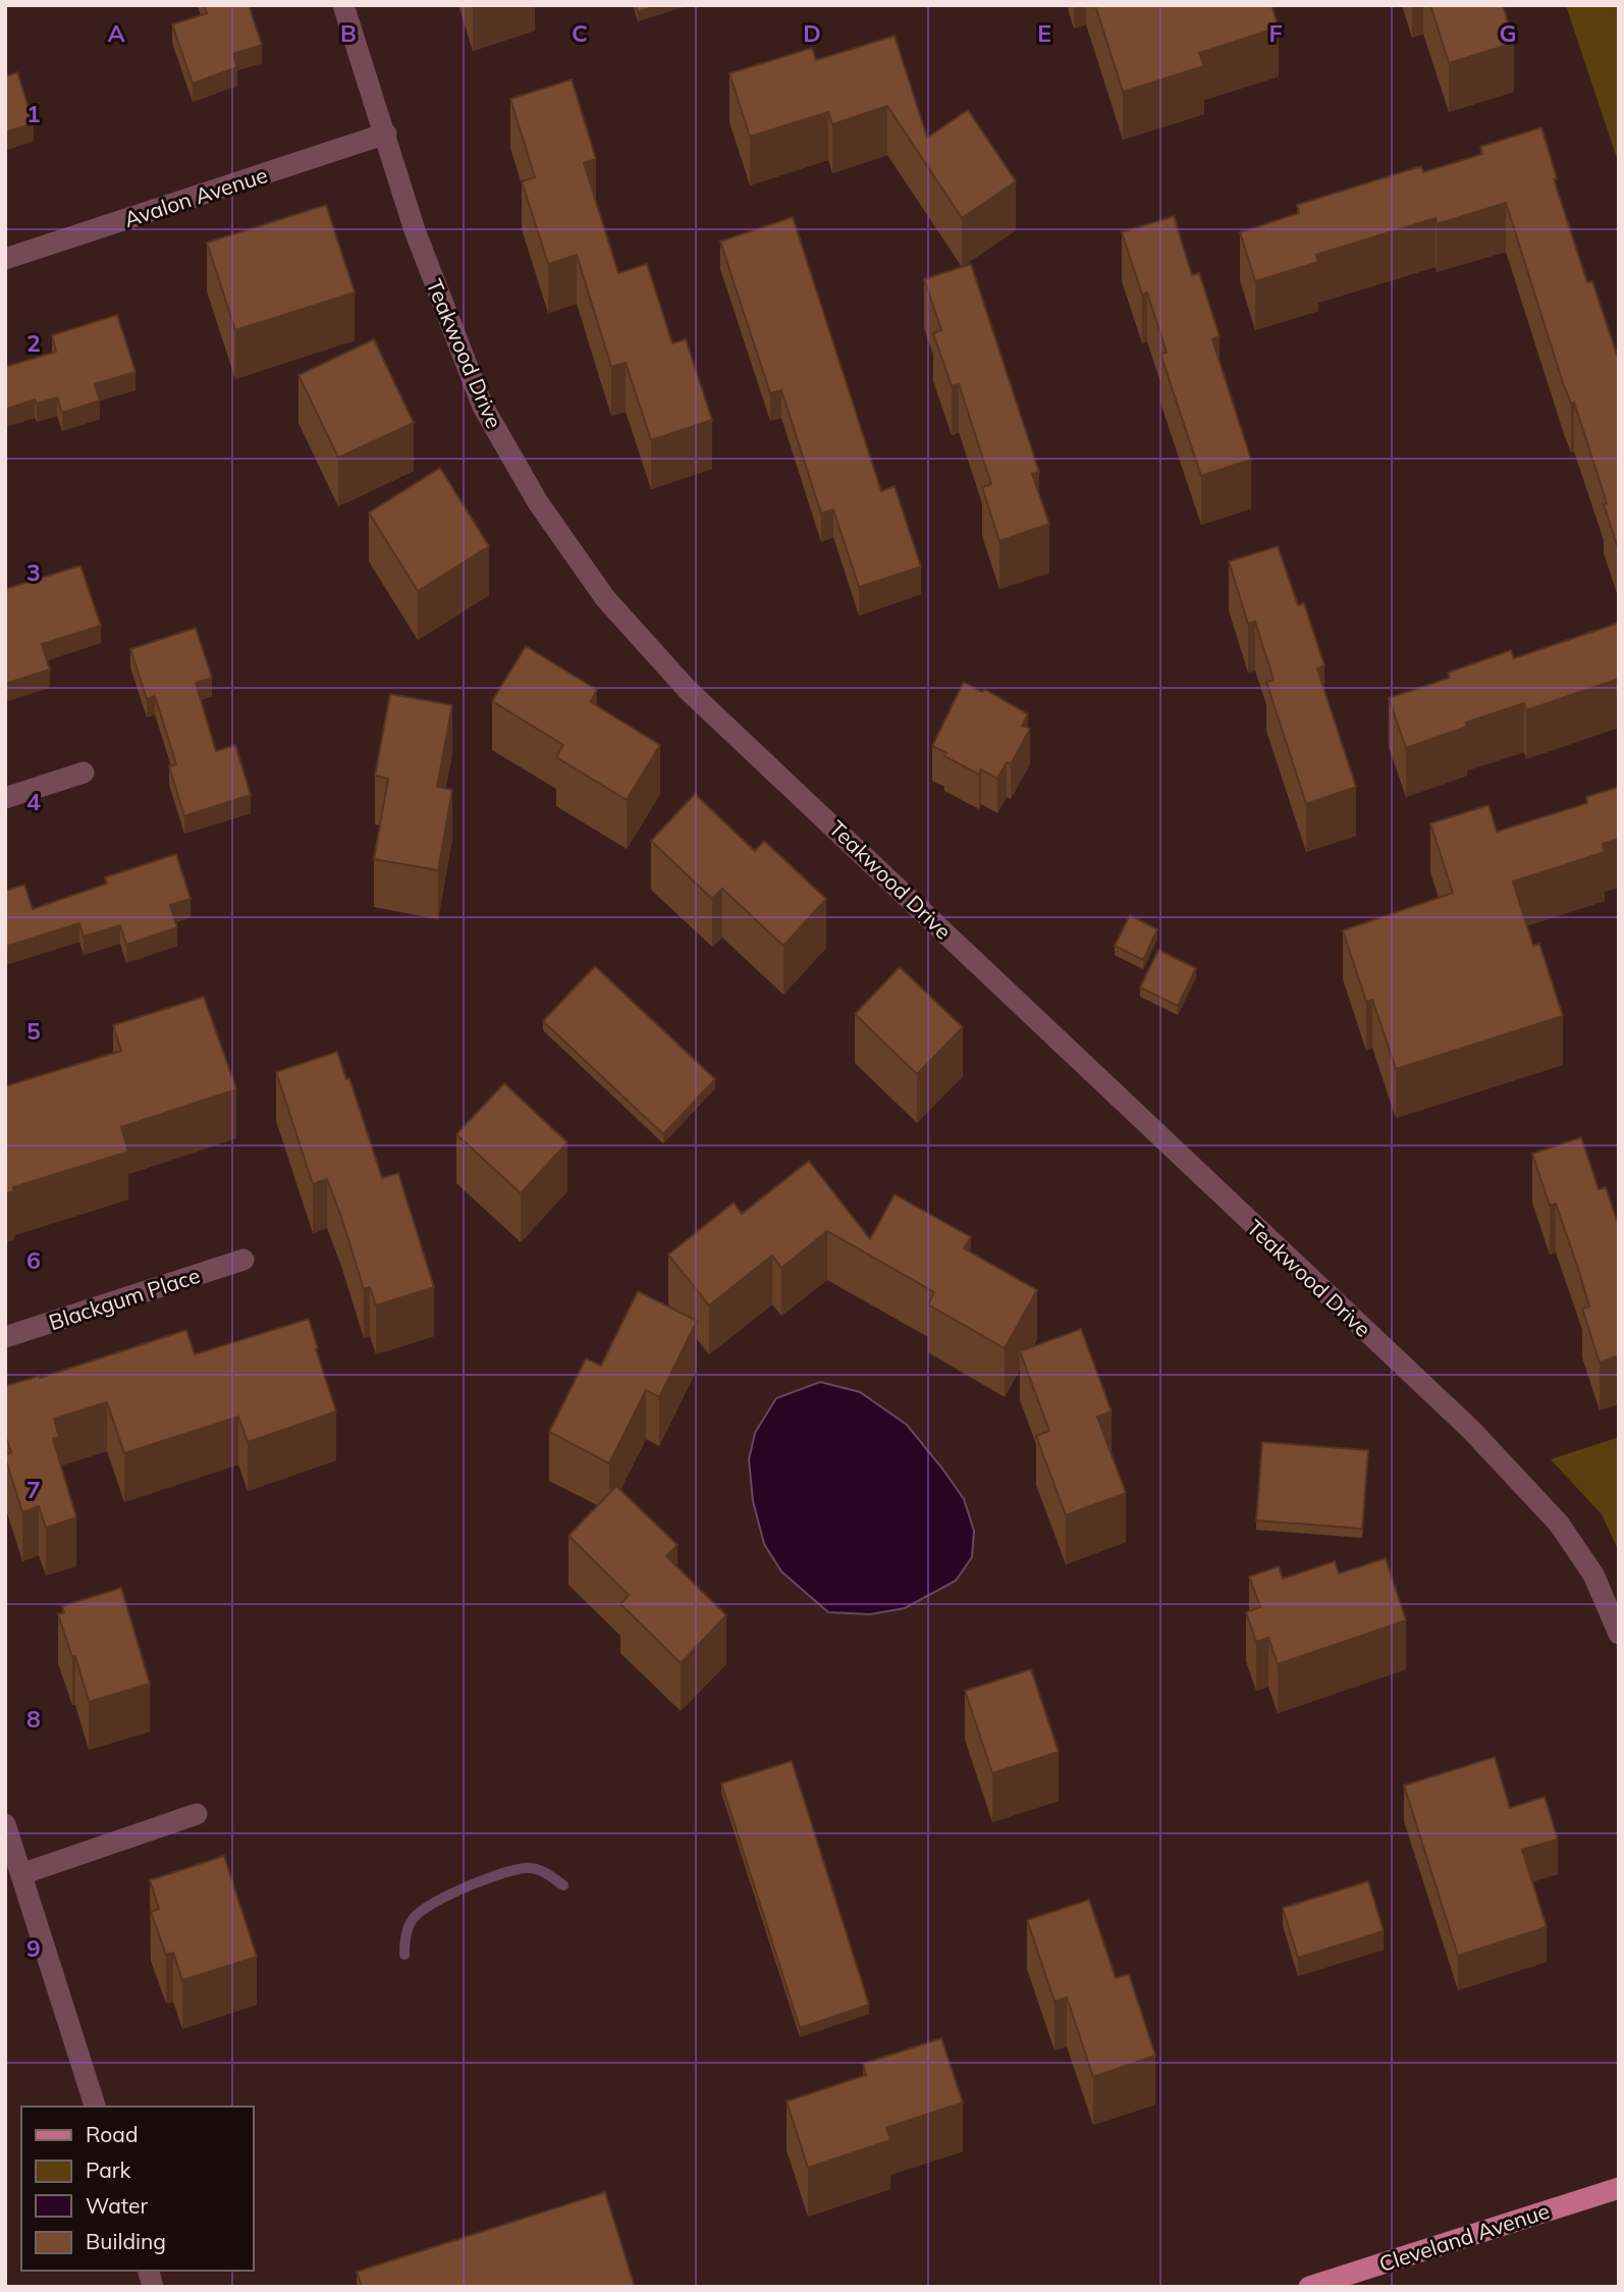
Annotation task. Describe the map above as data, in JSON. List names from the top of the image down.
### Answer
{
  "streets": {
    "main road": ["Cleveland Avenue"],
    "street": ["Avalon Avenue", "Teakwood Drive", "Blackgum Place"]
  },
  "crossings": [
    ["Avalon Avenue", "Teakwood Drive"]
  ],
  "legend": [
    "Road",
    "Park",
    "Water",
    "Building"
  ],
  "grid": {
    "columns": [
      "A",
      "B",
      "C",
      "D",
      "E",
      "F",
      "G"
    ],
    "rows": [
      "1",
      "2",
      "3",
      "4",
      "5",
      "6",
      "7",
      "8",
      "9"
    ]
  }
}
